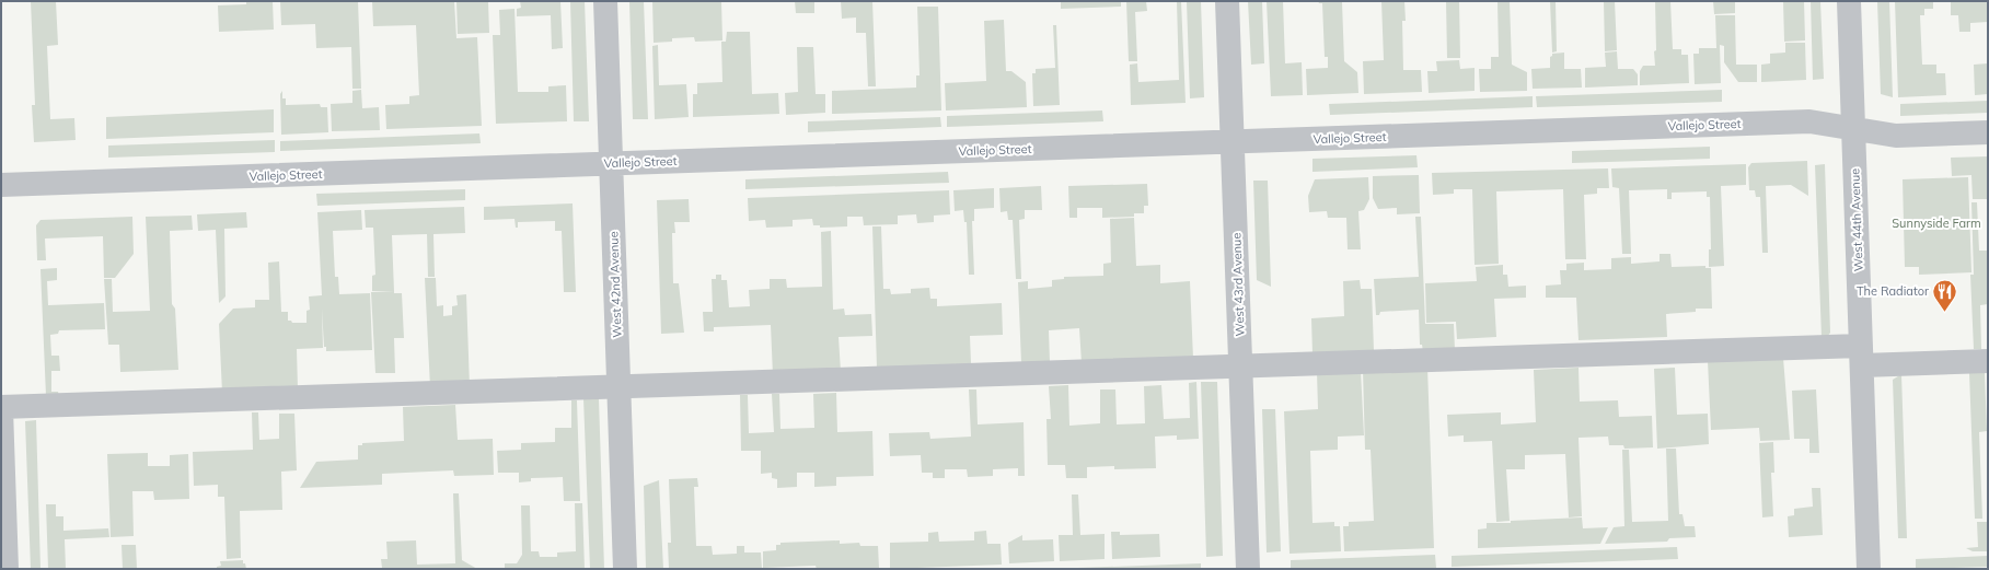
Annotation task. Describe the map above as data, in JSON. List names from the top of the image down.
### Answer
{
  "streets": {
    "street": [
      "Vallejo Street",
      "West 44th Avenue",
      "West 42nd Avenue",
      "West 43rd Avenue"
    ]
  },
  "crossings": [
    ["Vallejo Street", "West 44th Avenue"],
    ["Vallejo Street", "West 42nd Avenue"],
    ["Vallejo Street", "West 43rd Avenue"]
  ],
  "parks": ["Sunnyside Farm"],
  "places": {
    "restaurant": ["The Radiator"]
  }
}
